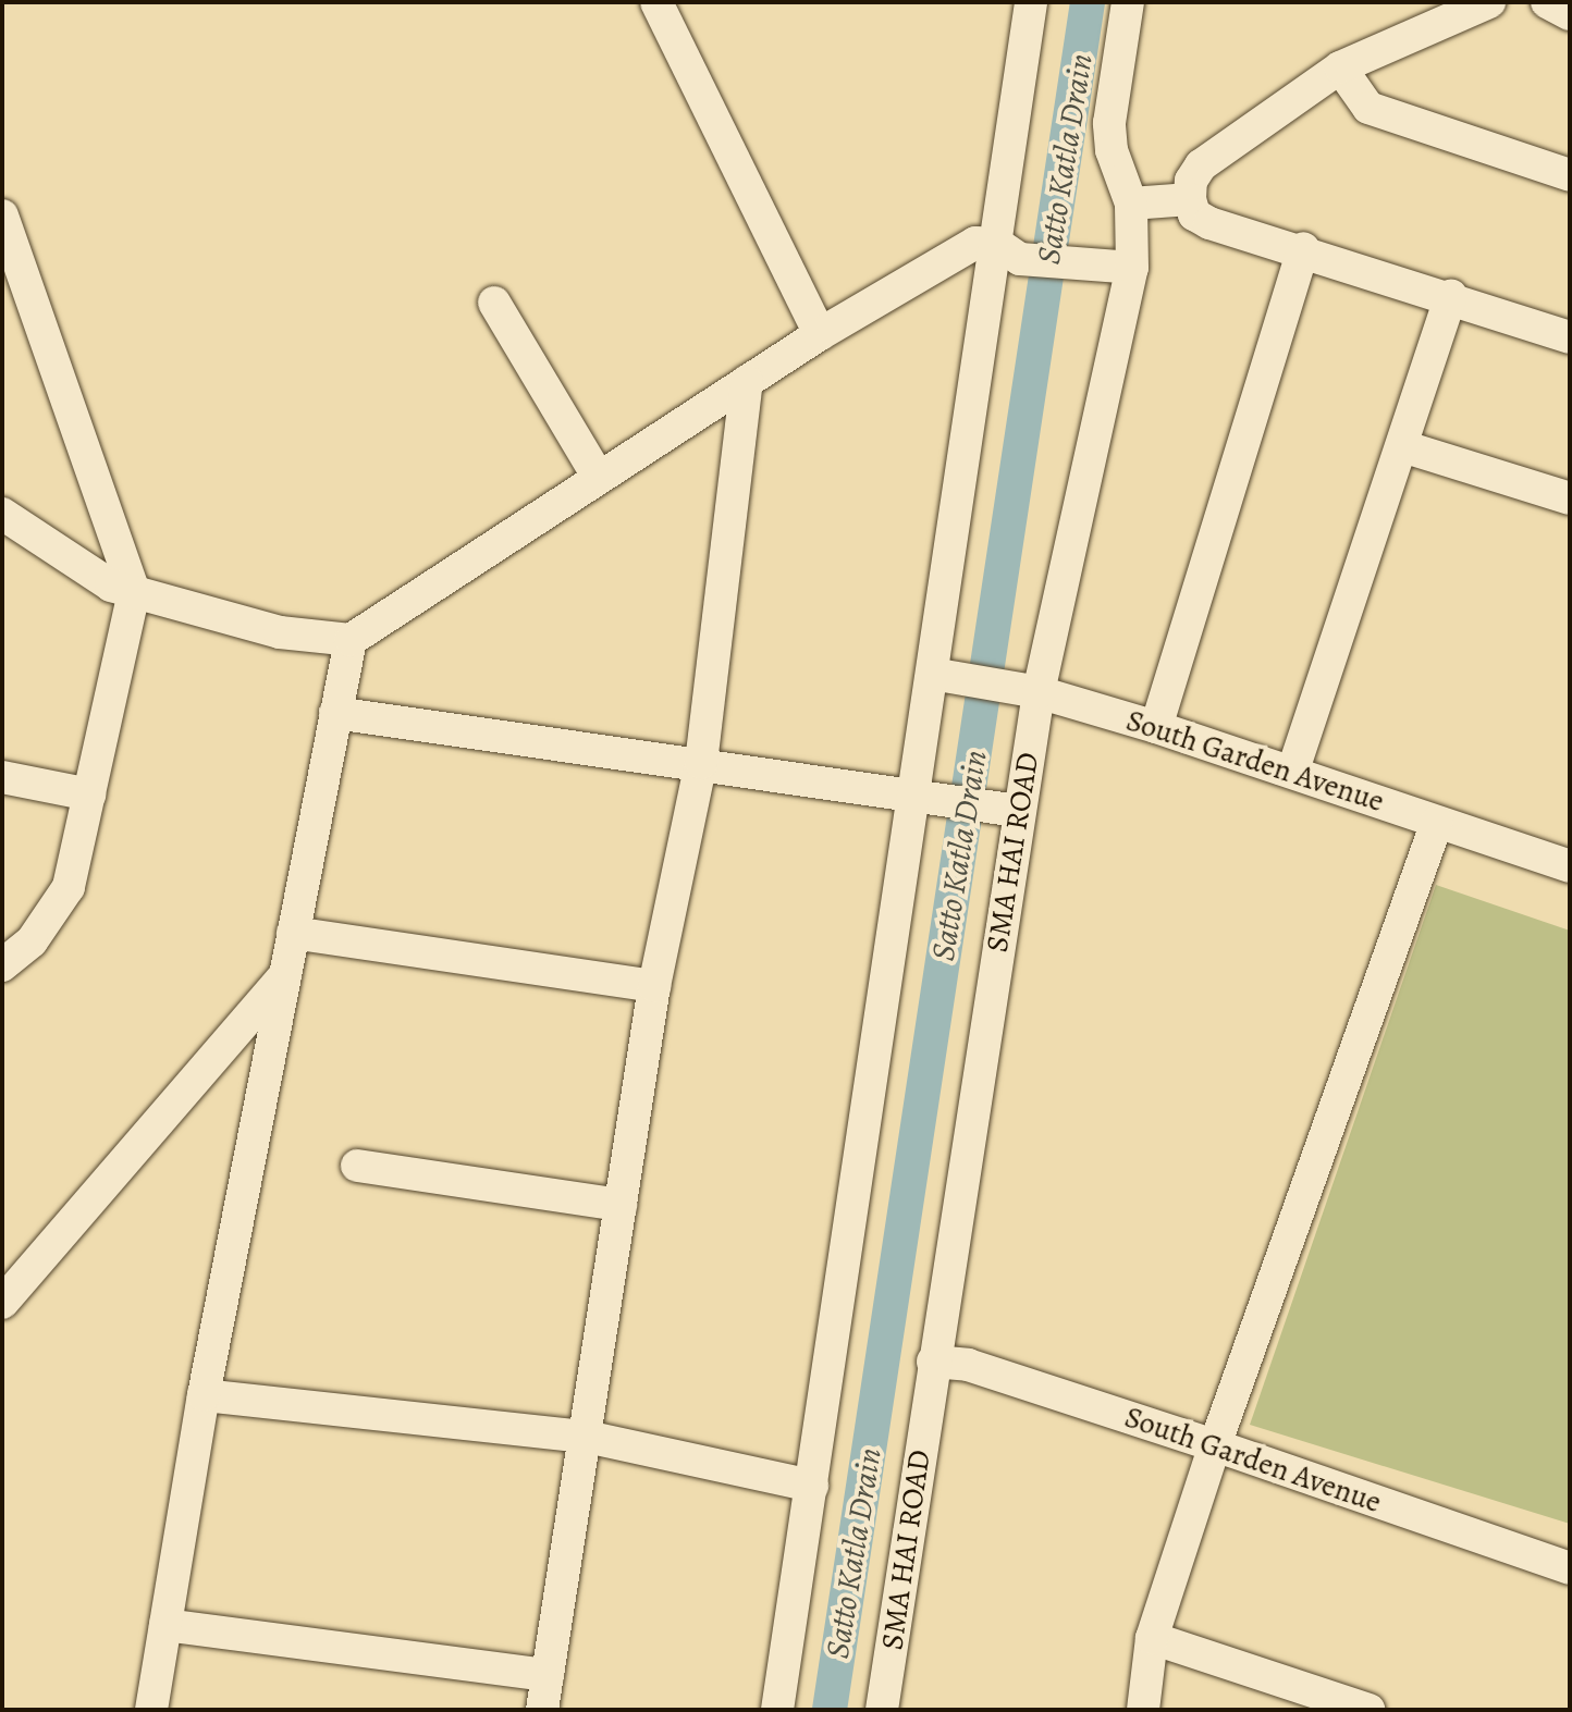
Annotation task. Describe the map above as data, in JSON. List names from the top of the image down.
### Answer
{
  "streets": {
    "street": ["South Garden Avenue", "SMA HAI ROAD"]
  },
  "crossings": [
    ["South Garden Avenue", "SMA HAI ROAD"]
  ],
  "water": ["Satto Katla Drain"]
}
